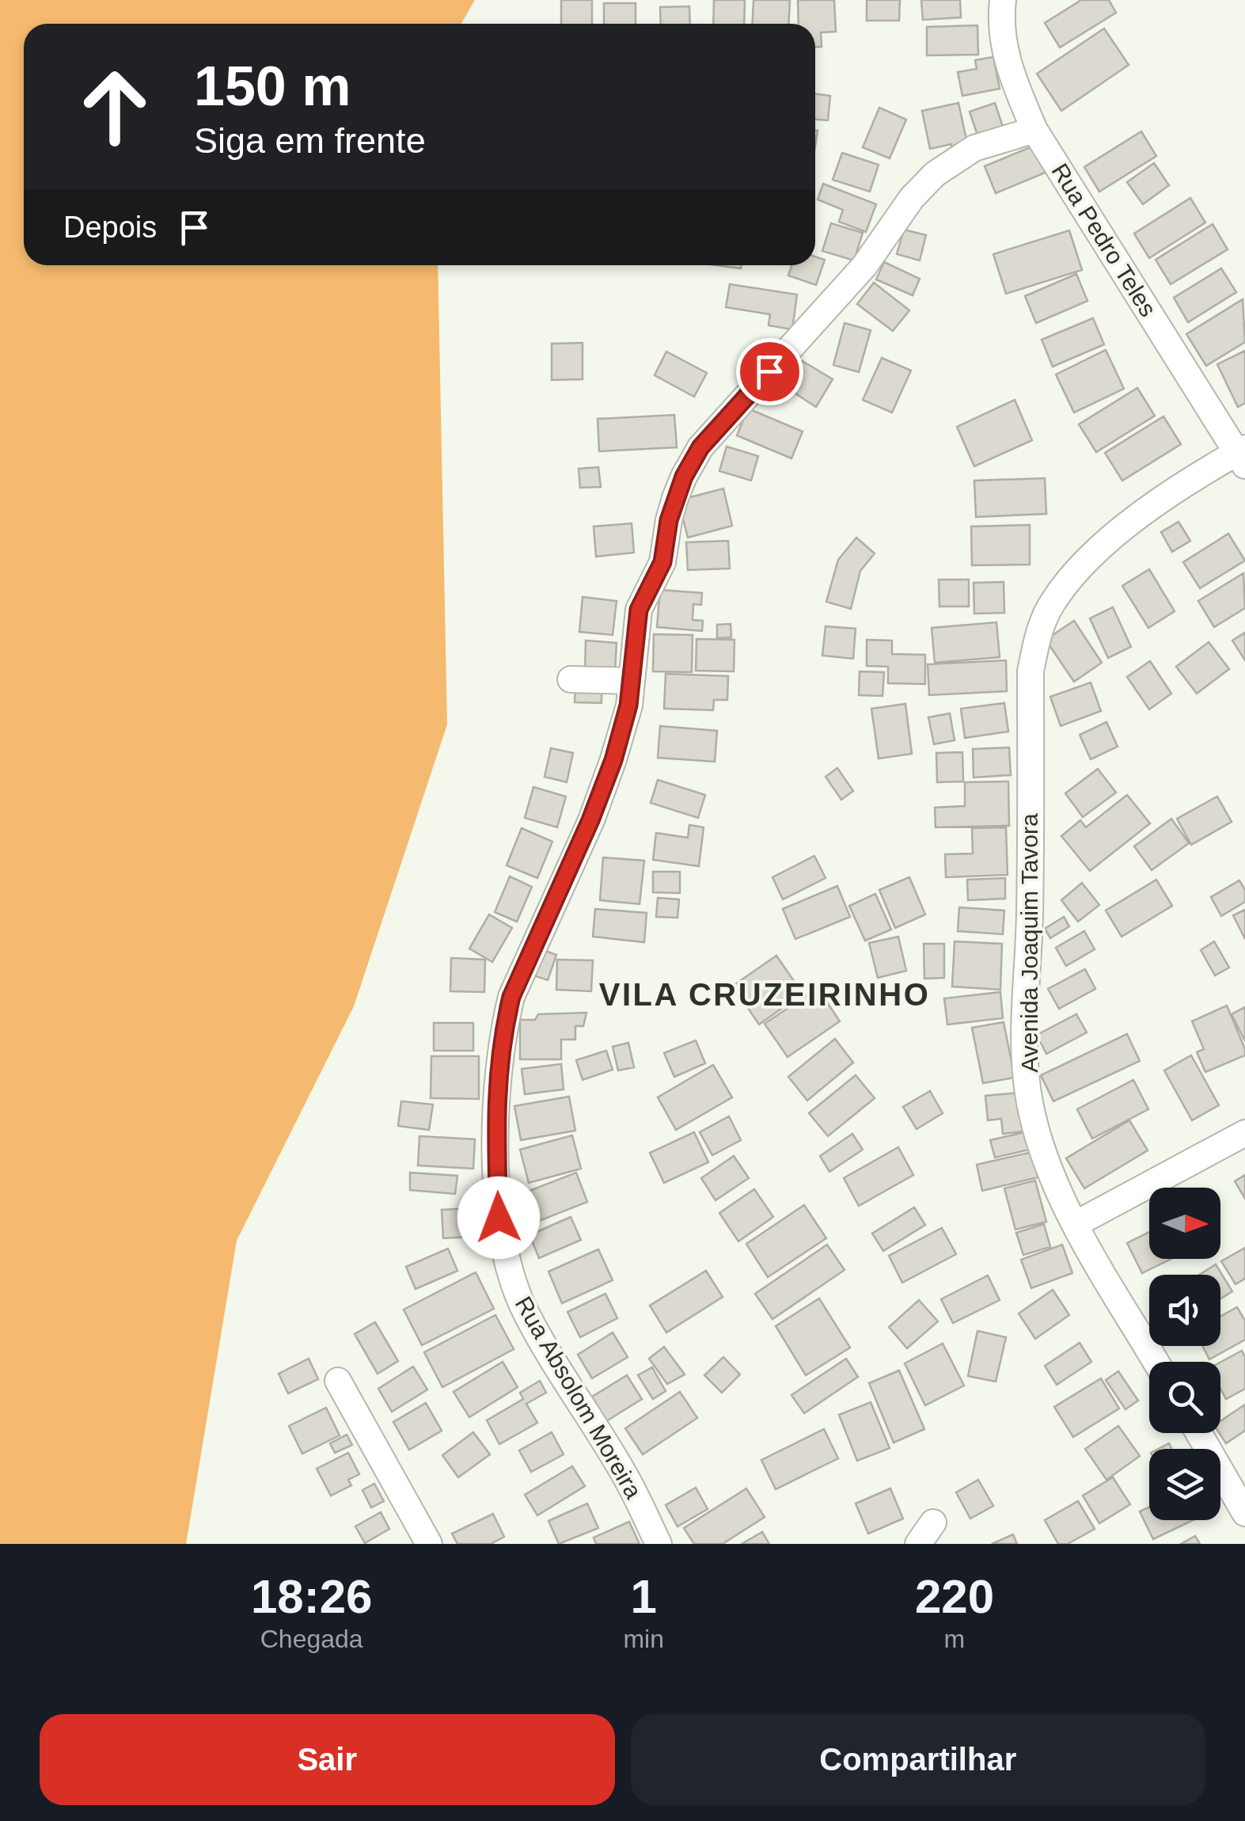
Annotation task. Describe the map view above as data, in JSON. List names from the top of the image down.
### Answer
{
  "streets": {
    "street": ["Rua Pedro Teles", "Avenida Joaquim Tavora", "Rua Absolom Moreira"]
  },
  "crossings": [
    ["Rua Pedro Teles", "Avenida Joaquim Tavora"],
    ["Rua Pedro Teles", "Rua Absolom Moreira"]
  ],
  "districts": ["VILA CRUZEIRINHO"],
  "north": "right",
  "page": {
    "turn": ["150 m", "Siga em frente"],
    "then": "Depois",
    "eta": [
      "18:26",
      "Chegada",
      "1",
      "min",
      "220",
      "m"
    ],
    "buttons": ["Sair", "Compartilhar"]
  }
}
